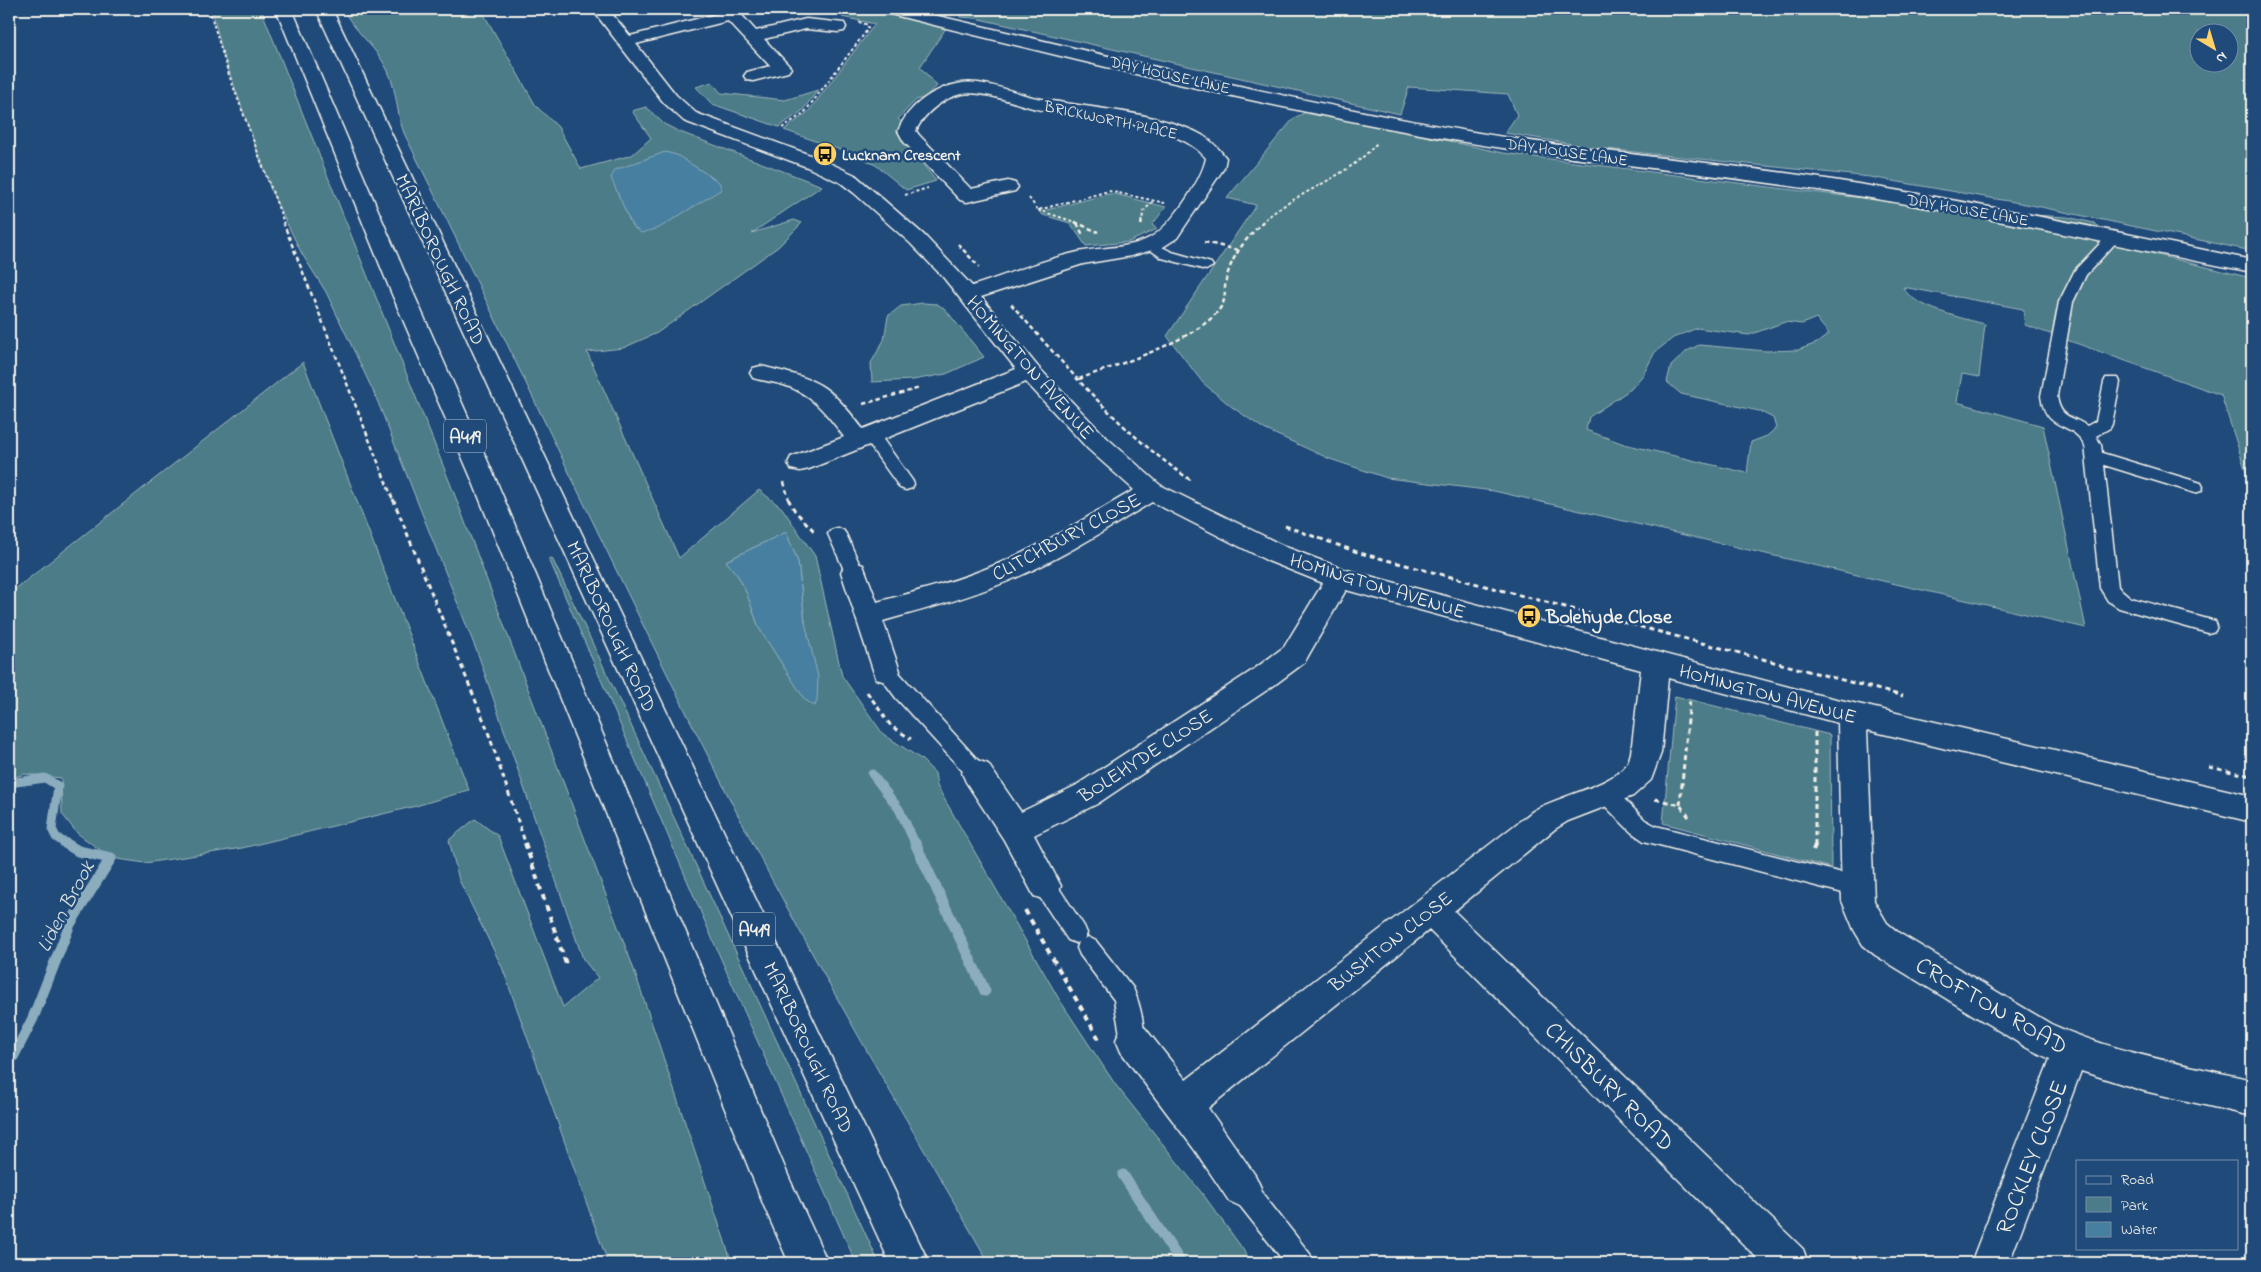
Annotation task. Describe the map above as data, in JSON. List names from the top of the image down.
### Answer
{
  "streets": {
    "main road": [
      "DAY HOUSE LANE",
      "BRICKWORTH PLACE",
      "MARLBOROUGH ROAD",
      "HOMINGTON AVENUE",
      "A419",
      "CLITCHBURY CLOSE",
      "BOLEHYDE CLOSE",
      "BUSHTON CLOSE",
      "CROFTON ROAD",
      "CHISBURY ROAD",
      "ROCKLEY CLOSE"
    ]
  },
  "crossings": [
    ["BRICKWORTH PLACE", "HOMINGTON AVENUE"],
    ["HOMINGTON AVENUE", "CLITCHBURY CLOSE"],
    ["HOMINGTON AVENUE", "BOLEHYDE CLOSE"],
    ["HOMINGTON AVENUE", "BUSHTON CLOSE"],
    ["HOMINGTON AVENUE", "CROFTON ROAD"],
    ["BUSHTON CLOSE", "CHISBURY ROAD"],
    ["CROFTON ROAD", "ROCKLEY CLOSE"]
  ],
  "water": ["Liden Brook"],
  "places": {
    "bus stop": ["Lucknam Crescent", "Bolehyde Close"]
  },
  "legend": ["Road", "Park", "Water"],
  "north": "bottom right"
}
